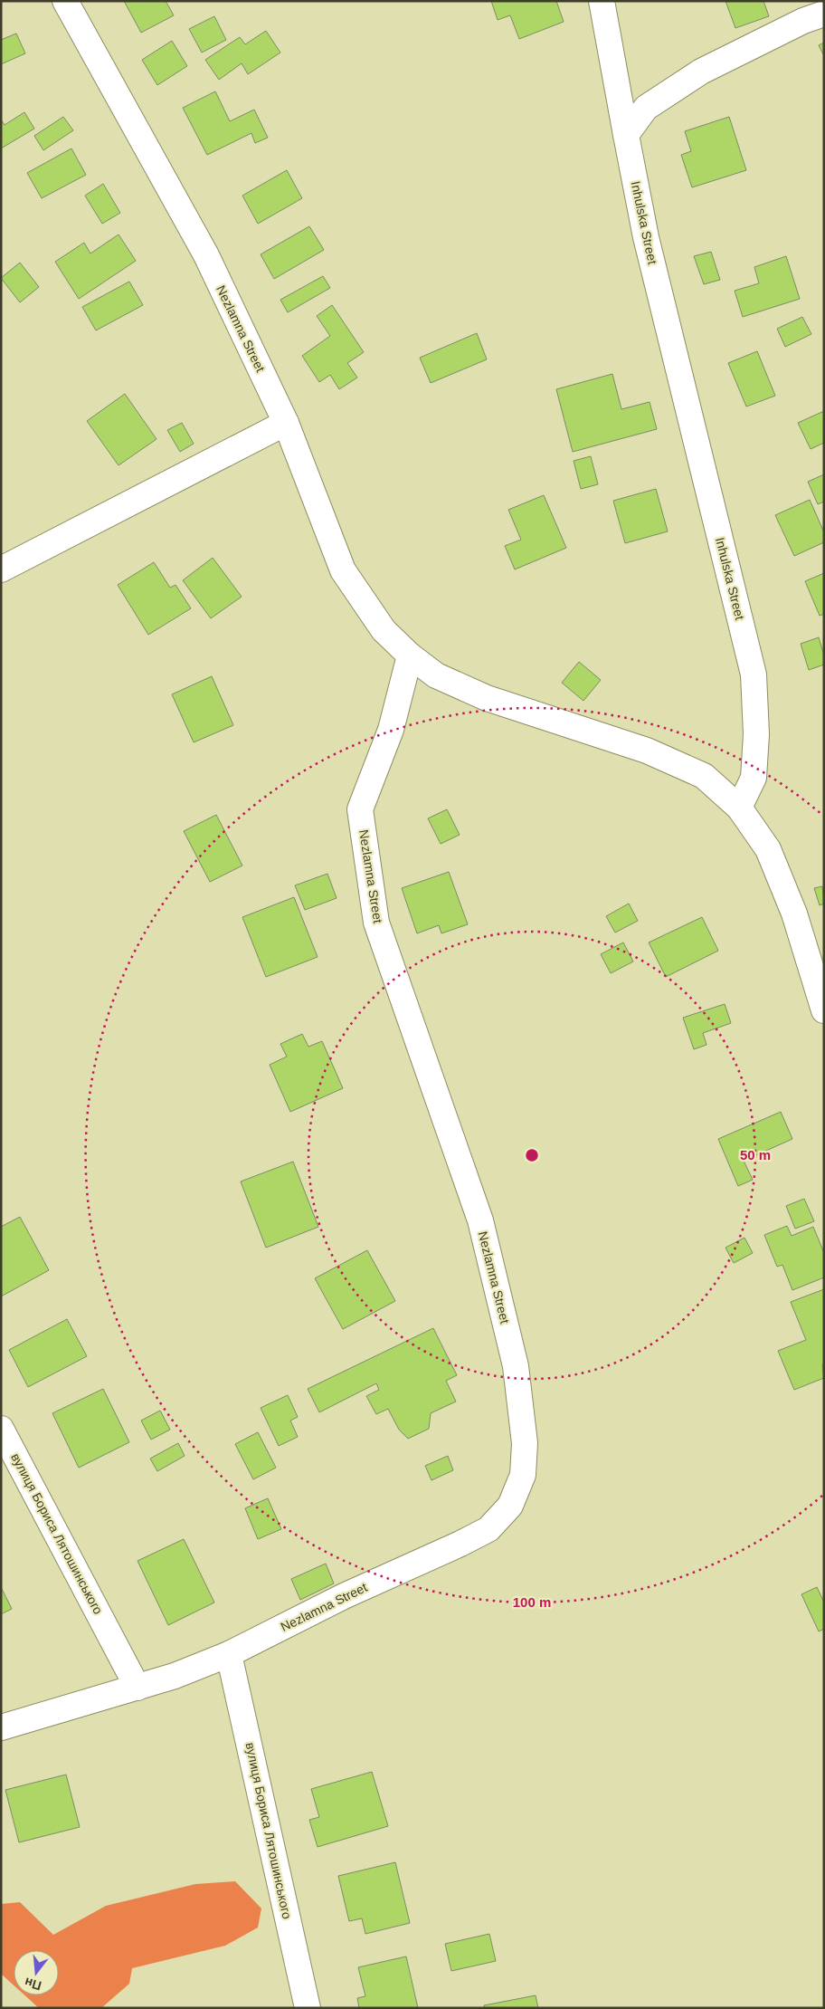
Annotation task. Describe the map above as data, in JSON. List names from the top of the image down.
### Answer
{
  "streets": {
    "street": ["Inhulska Street", "Nezlamna Street", "вулиця Бориса Лятошинського"]
  },
  "crossings": [
    ["Inhulska Street", "Nezlamna Street"],
    ["Nezlamna Street", "вулиця Бориса Лятошинського"]
  ],
  "north": "bottom",
  "rings": ["50 m", "100 m"]
}
